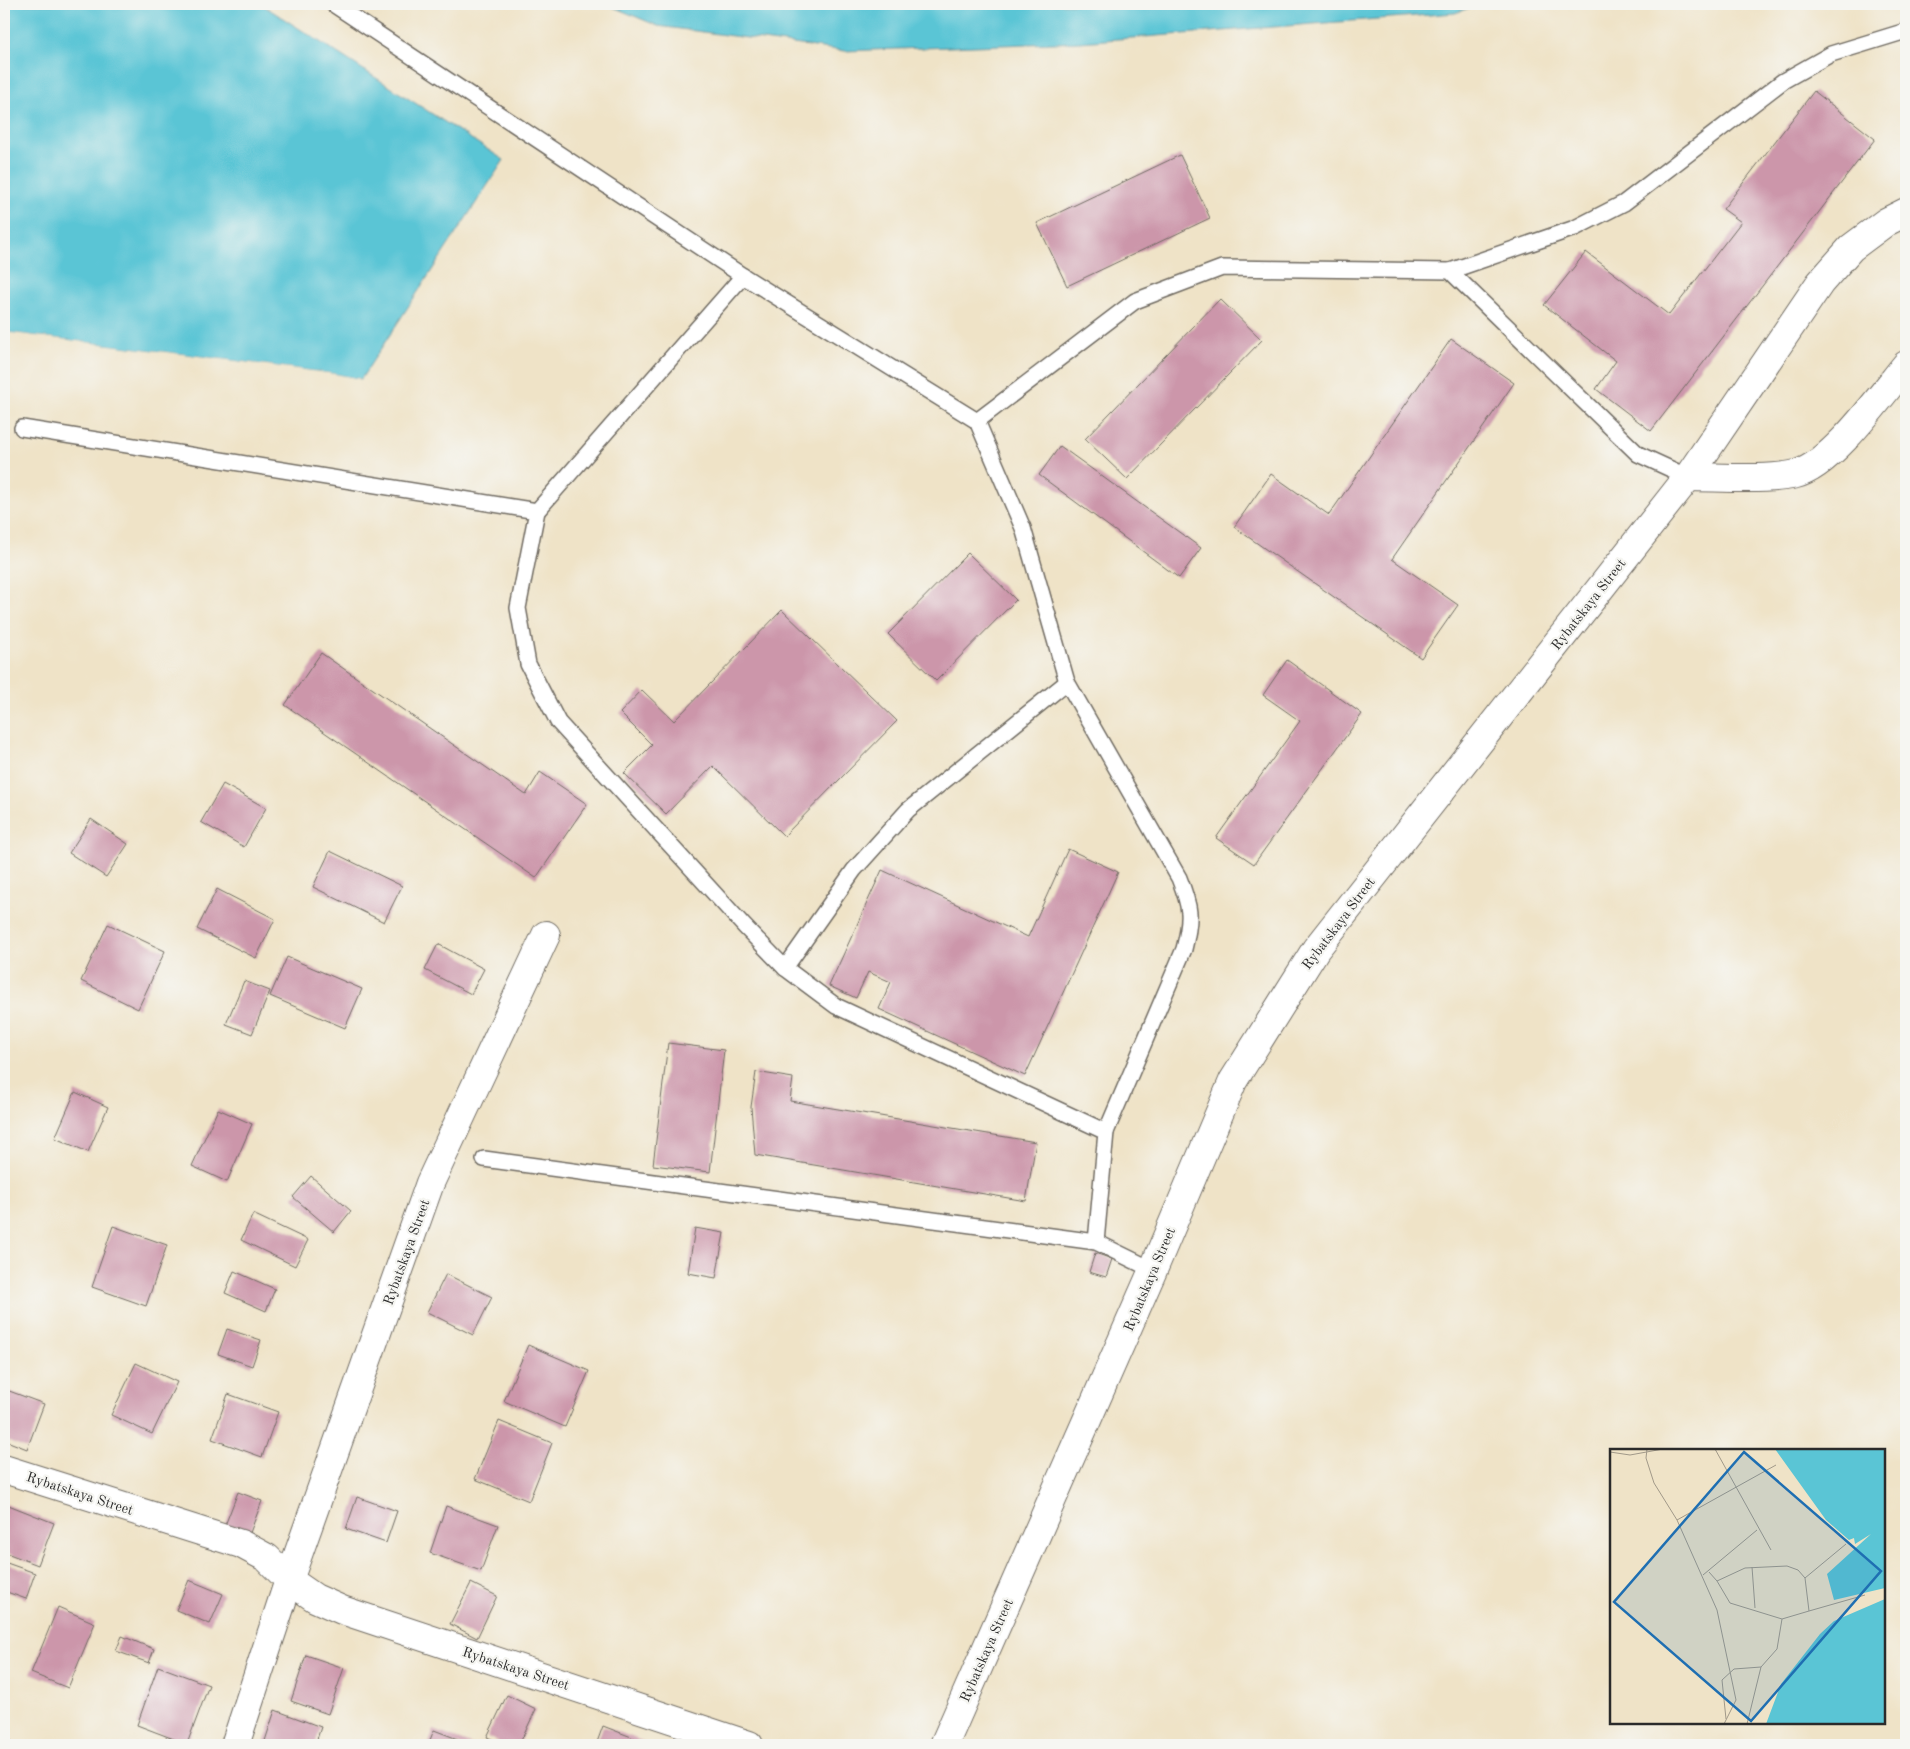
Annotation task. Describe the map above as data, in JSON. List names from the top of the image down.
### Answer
{
  "streets": {
    "street": ["Rybatskaya Street"]
  }
}
